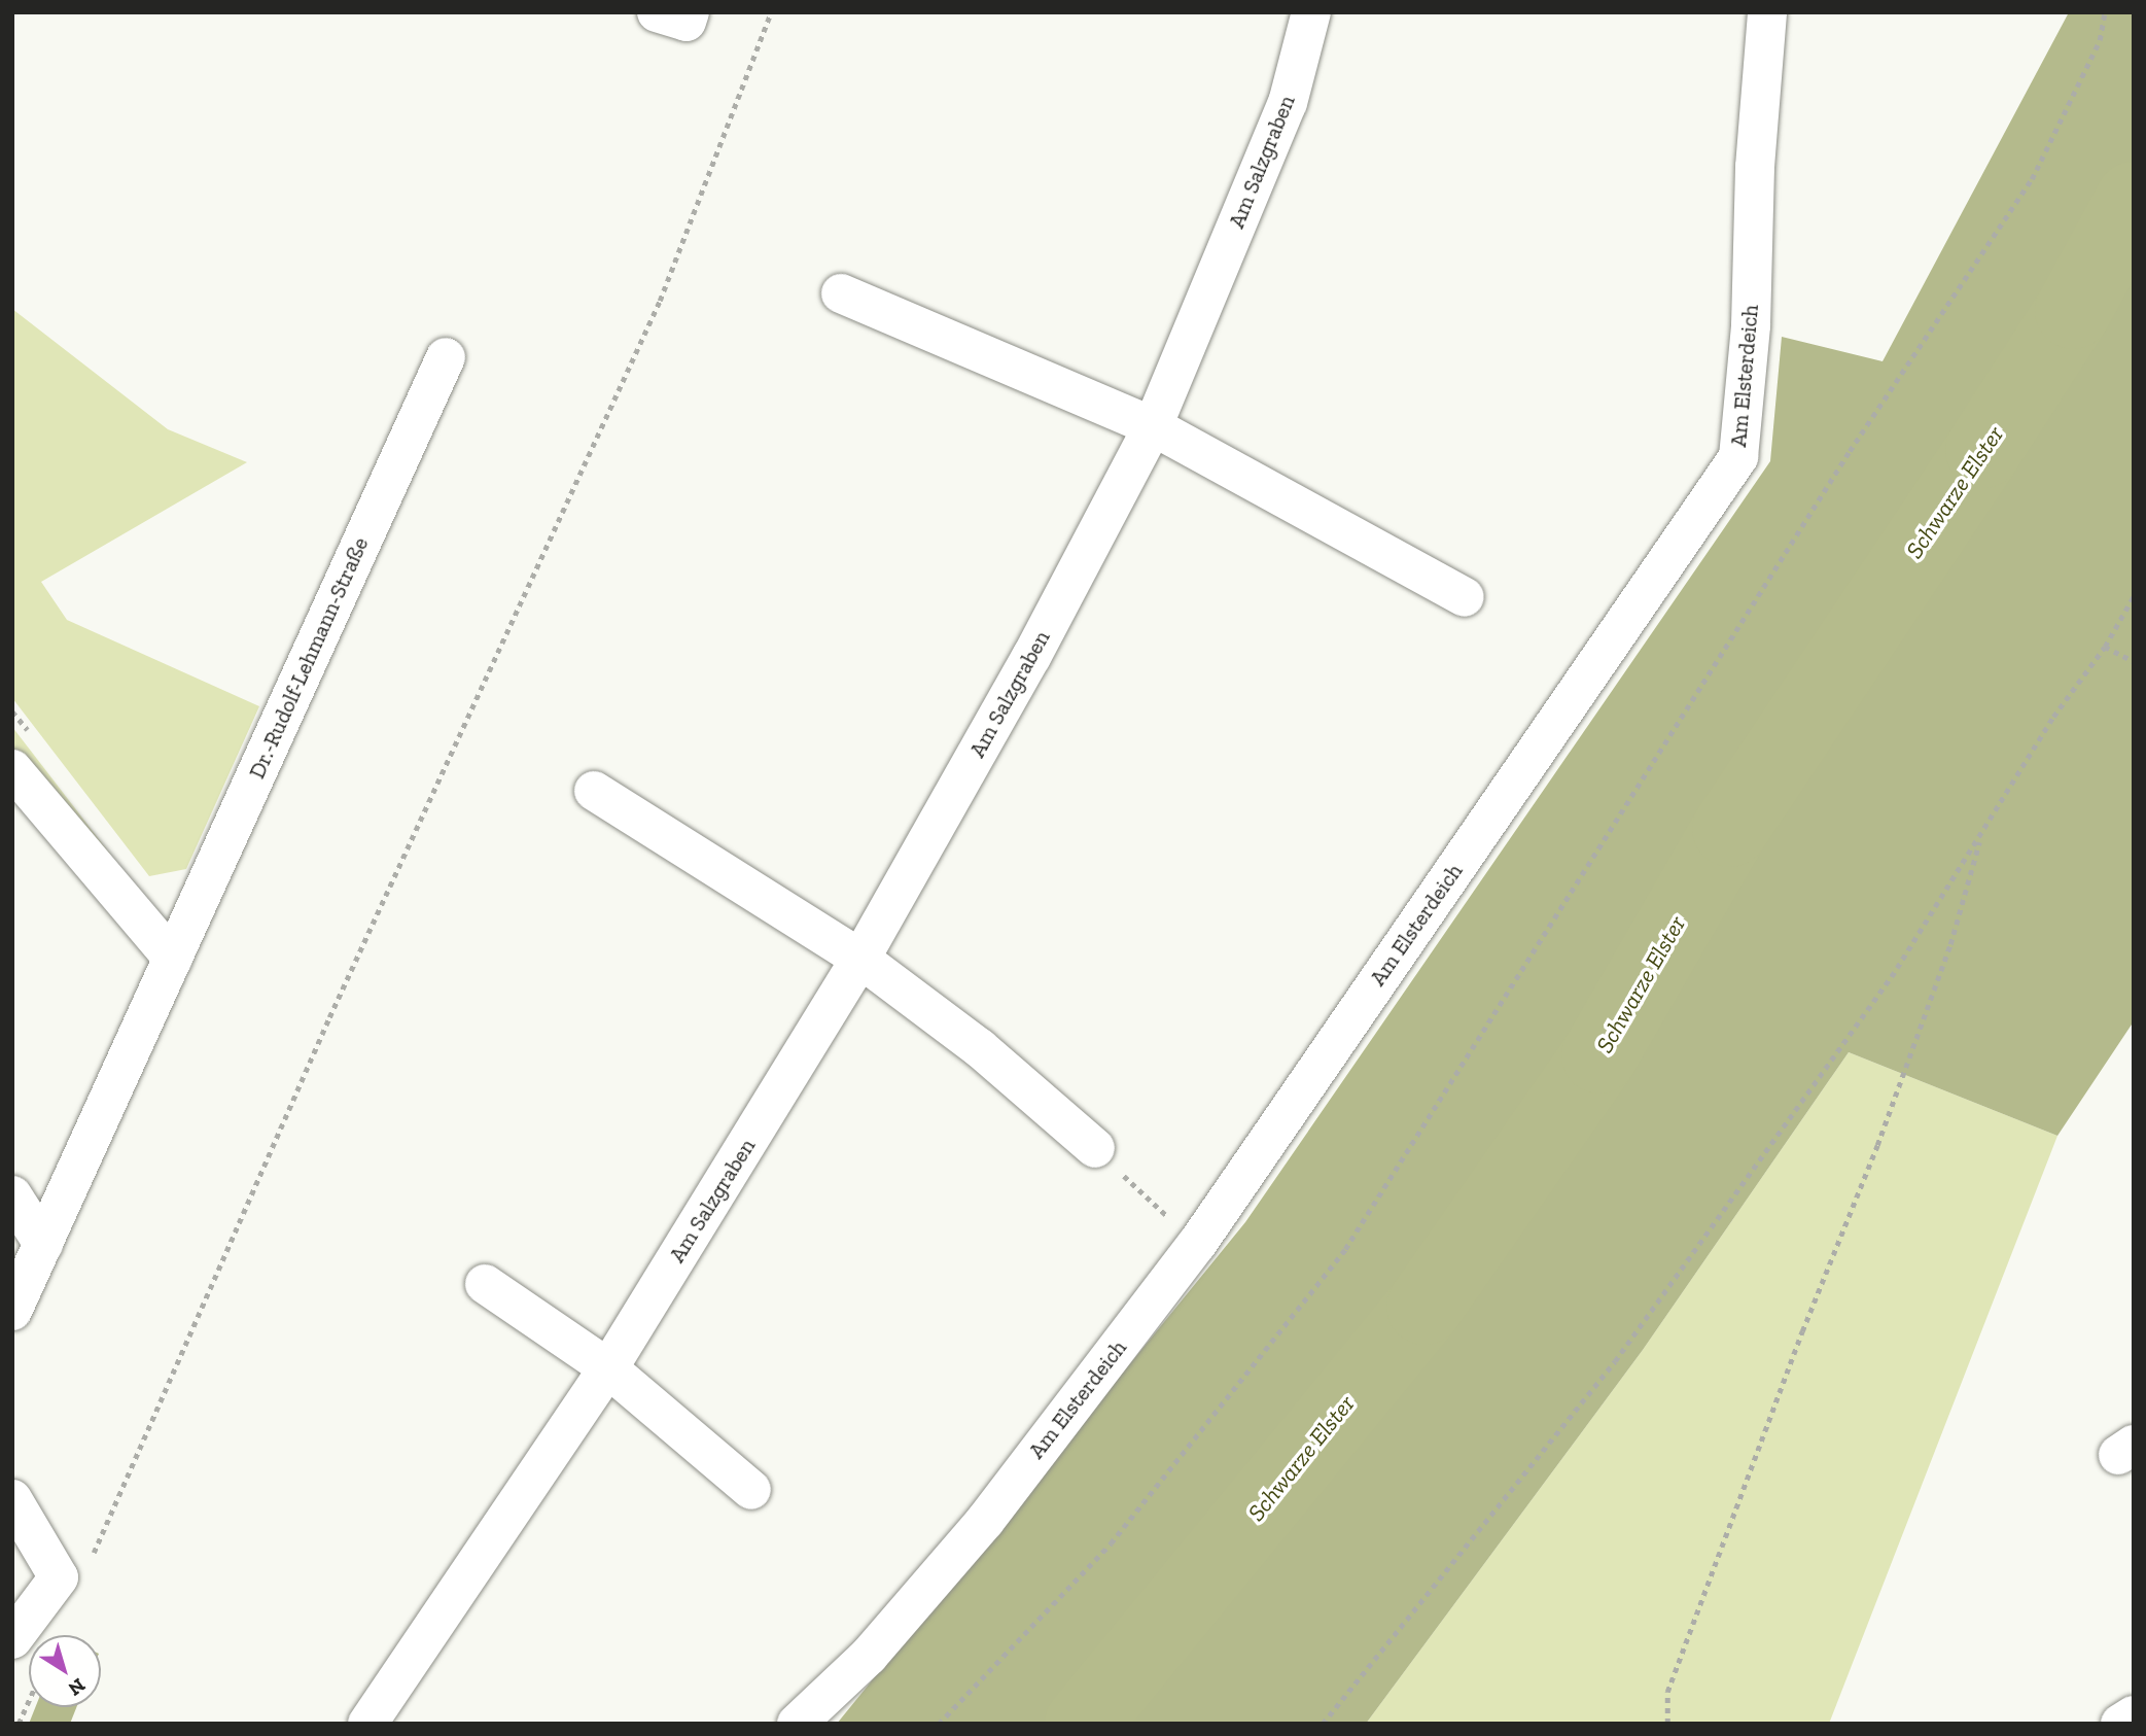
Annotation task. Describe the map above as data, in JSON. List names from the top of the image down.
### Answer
{
  "streets": {
    "street": ["Am Salzgraben", "Am Elsterdeich", "Dr.-Rudolf-Lehmann-Straße"]
  },
  "water": ["Schwarze Elster"],
  "north": "bottom right"
}
